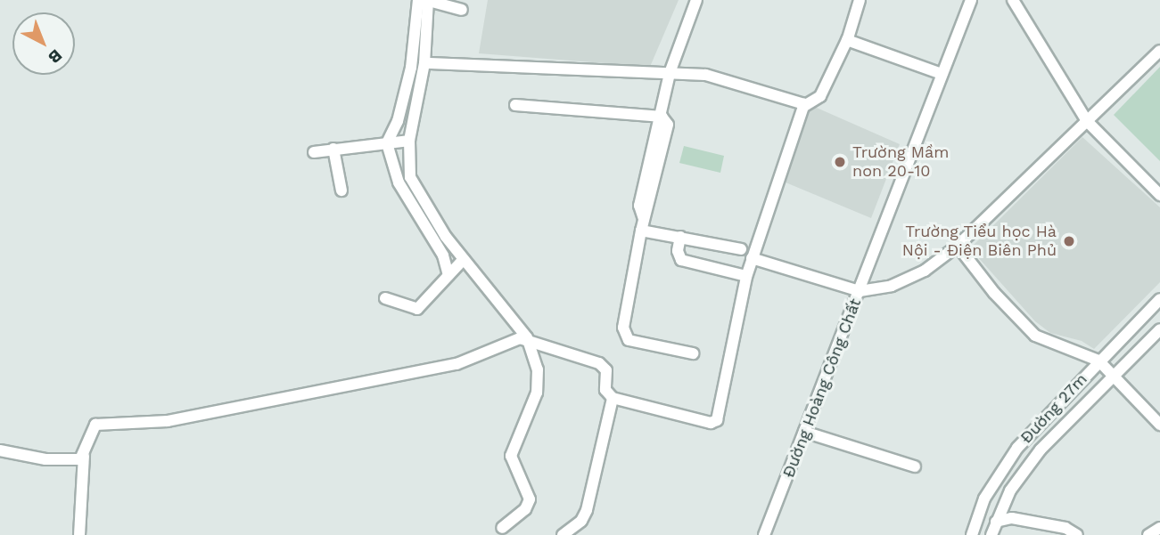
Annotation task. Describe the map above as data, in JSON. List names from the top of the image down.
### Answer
{
  "streets": {
    "street": ["Đường Hoàng Công Chất", "Đường 27m"]
  },
  "places": ["Trường Mầm non 20-10", "Trường Tiểu học Hà Nội - Điện Biên Phủ"],
  "north": "bottom right"
}
